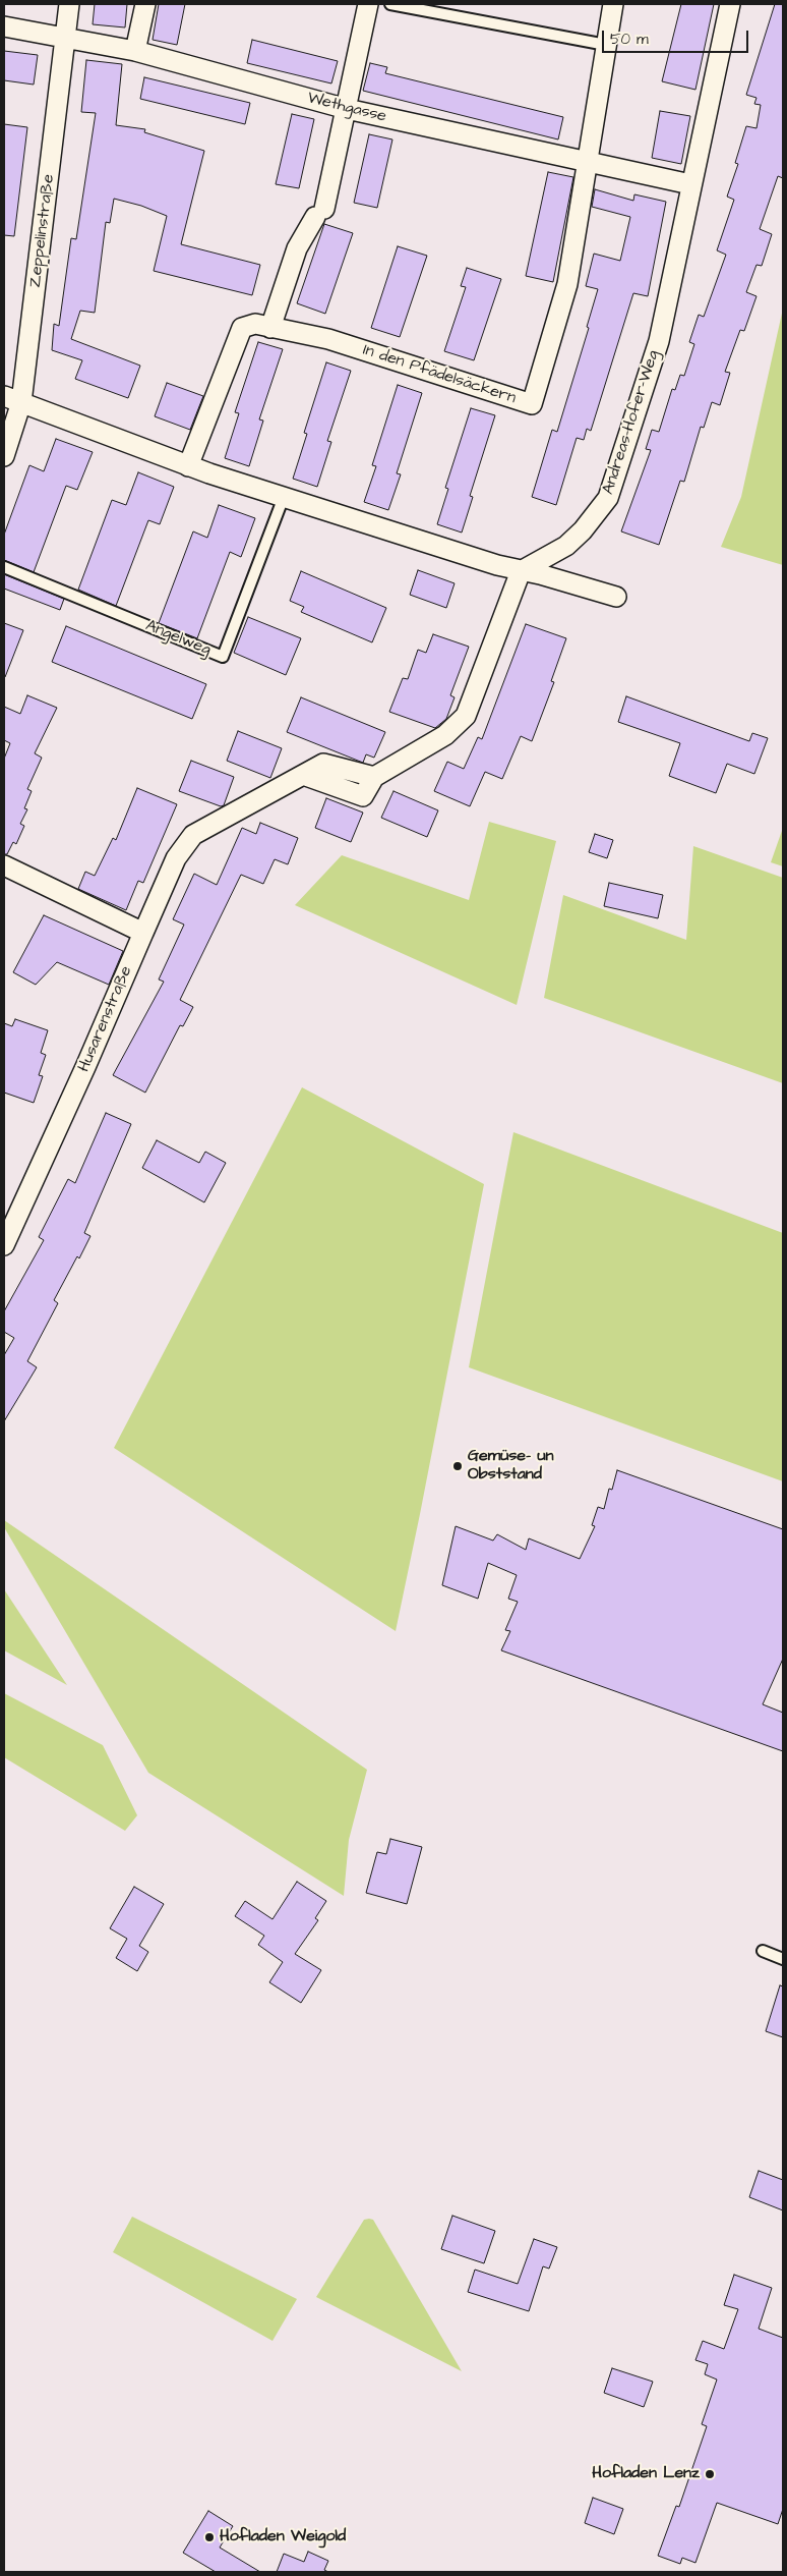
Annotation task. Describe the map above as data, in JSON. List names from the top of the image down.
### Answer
{
  "streets": {
    "street": [
      "Wethgasse",
      "Zeppelinstraße",
      "In den Pfädelsäckern",
      "Andreas-Hofer-Weg",
      "Husarenstraße"
    ],
    "lane": ["Angelweg"]
  },
  "crossings": [
    ["Wethgasse", "Zeppelinstraße"],
    ["Wethgasse", "In den Pfädelsäckern"],
    ["Wethgasse", "Andreas-Hofer-Weg"]
  ],
  "places": ["Gemüse- un Obststand", "Hofladen Lenz", "Hofladen Weigold"],
  "scale_bar": "50 m"
}
